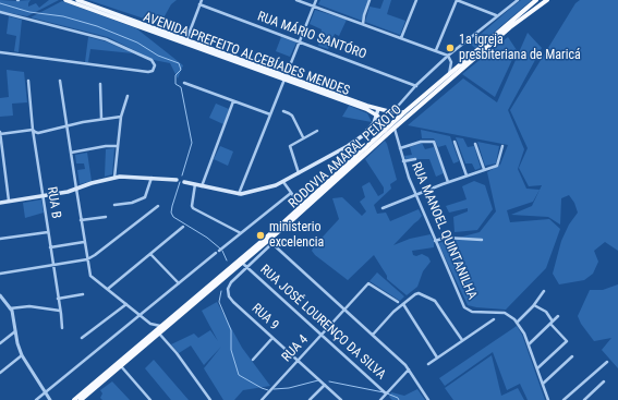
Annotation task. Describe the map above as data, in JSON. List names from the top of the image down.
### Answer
{
  "streets": {
    "highway": ["RODOVIA AMARAL PEIXOTO"],
    "main road": ["AVENIDA PREFEITO ALCEBÍADES MENDES"],
    "street": [
      "RUA MÁRIO SANTÓRO",
      "RUA B",
      "RUA MANOEL QUINTANILHA",
      "RUA 9",
      "RUA JOSÉ LOURENÇO DA SILVA",
      "RUA 4"
    ]
  },
  "crossings": [
    ["AVENIDA PREFEITO ALCEBÍADES MENDES", "RODOVIA AMARAL PEIXOTO"],
    ["RODOVIA AMARAL PEIXOTO", "RUA MANOEL QUINTANILHA"],
    ["RODOVIA AMARAL PEIXOTO", "RUA 9"],
    ["RODOVIA AMARAL PEIXOTO", "RUA JOSÉ LOURENÇO DA SILVA"],
    ["RUA 9", "RUA JOSÉ LOURENÇO DA SILVA"],
    ["RUA 9", "RUA 4"],
    ["RUA JOSÉ LOURENÇO DA SILVA", "RUA 4"]
  ],
  "places": ["1a igreja presbiteriana de Maricá", "ministerio excelencia"]
}
